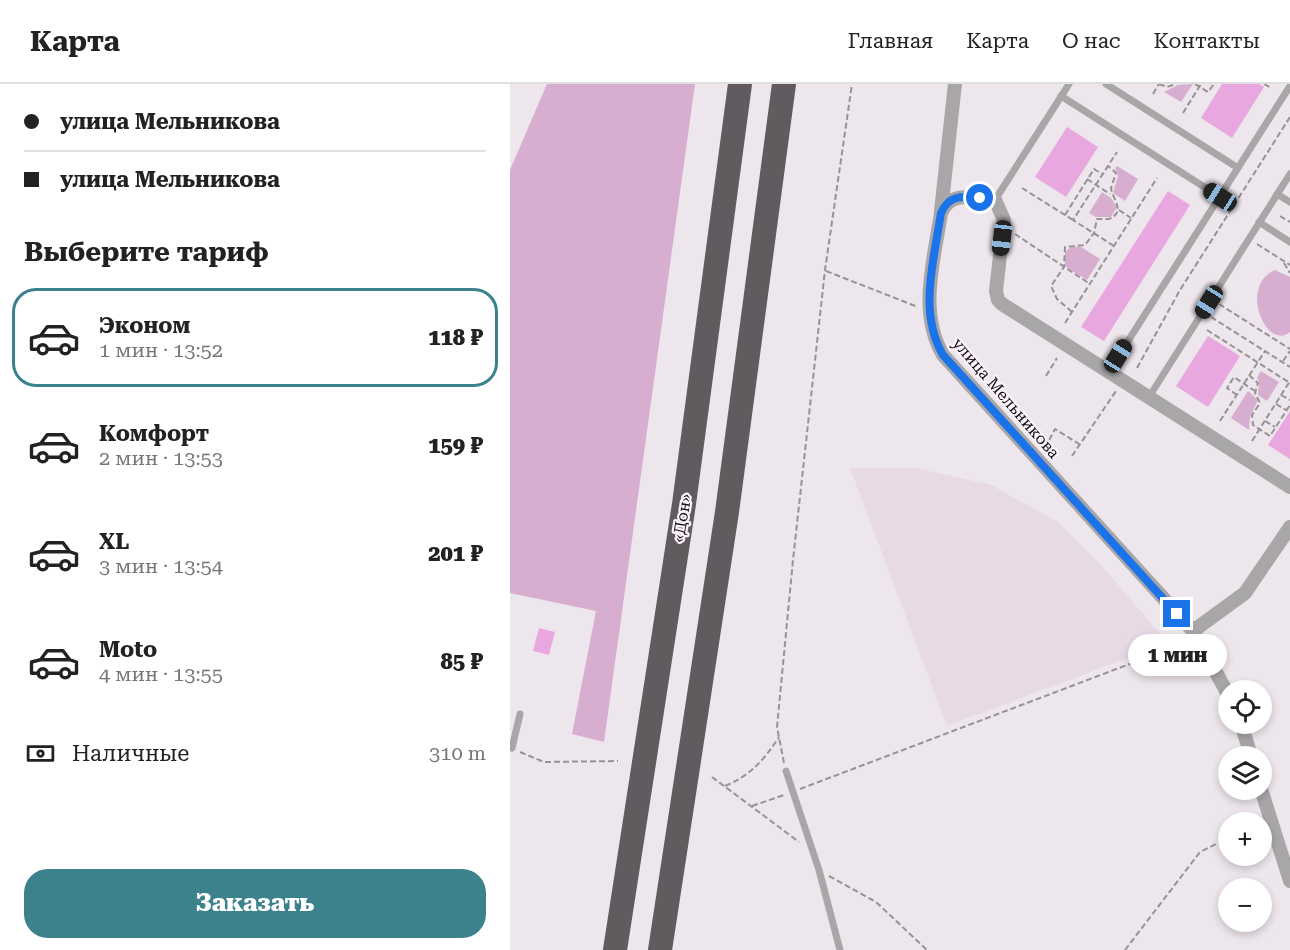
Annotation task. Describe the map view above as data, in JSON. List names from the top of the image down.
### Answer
{
  "streets": {
    "highway": ["«Дон»"],
    "street": ["улица Мельникова"]
  },
  "page": {
    "header": "Карта",
    "nav": [
      "Главная",
      "Карта",
      "О нас",
      "Контакты"
    ],
    "banner": ["улица Мельникова", "улица Мельникова"],
    "heading": "Выберите тариф",
    "list": [
      {
        "name": "Эконом",
        "note": "1 мин · 13:52",
        "value": "118 ₽"
      },
      {
        "name": "Комфорт",
        "note": "2 мин · 13:53",
        "value": "159 ₽"
      },
      {
        "name": "XL",
        "note": "3 мин · 13:54",
        "value": "201 ₽"
      },
      {
        "name": "Moto",
        "note": "4 мин · 13:55",
        "value": "85 ₽"
      }
    ],
    "bubble": "1 мин",
    "map_buttons": ["+", "−"],
    "pay": ["Наличные", "310 m"],
    "buttons": "Заказать"
  }
}
